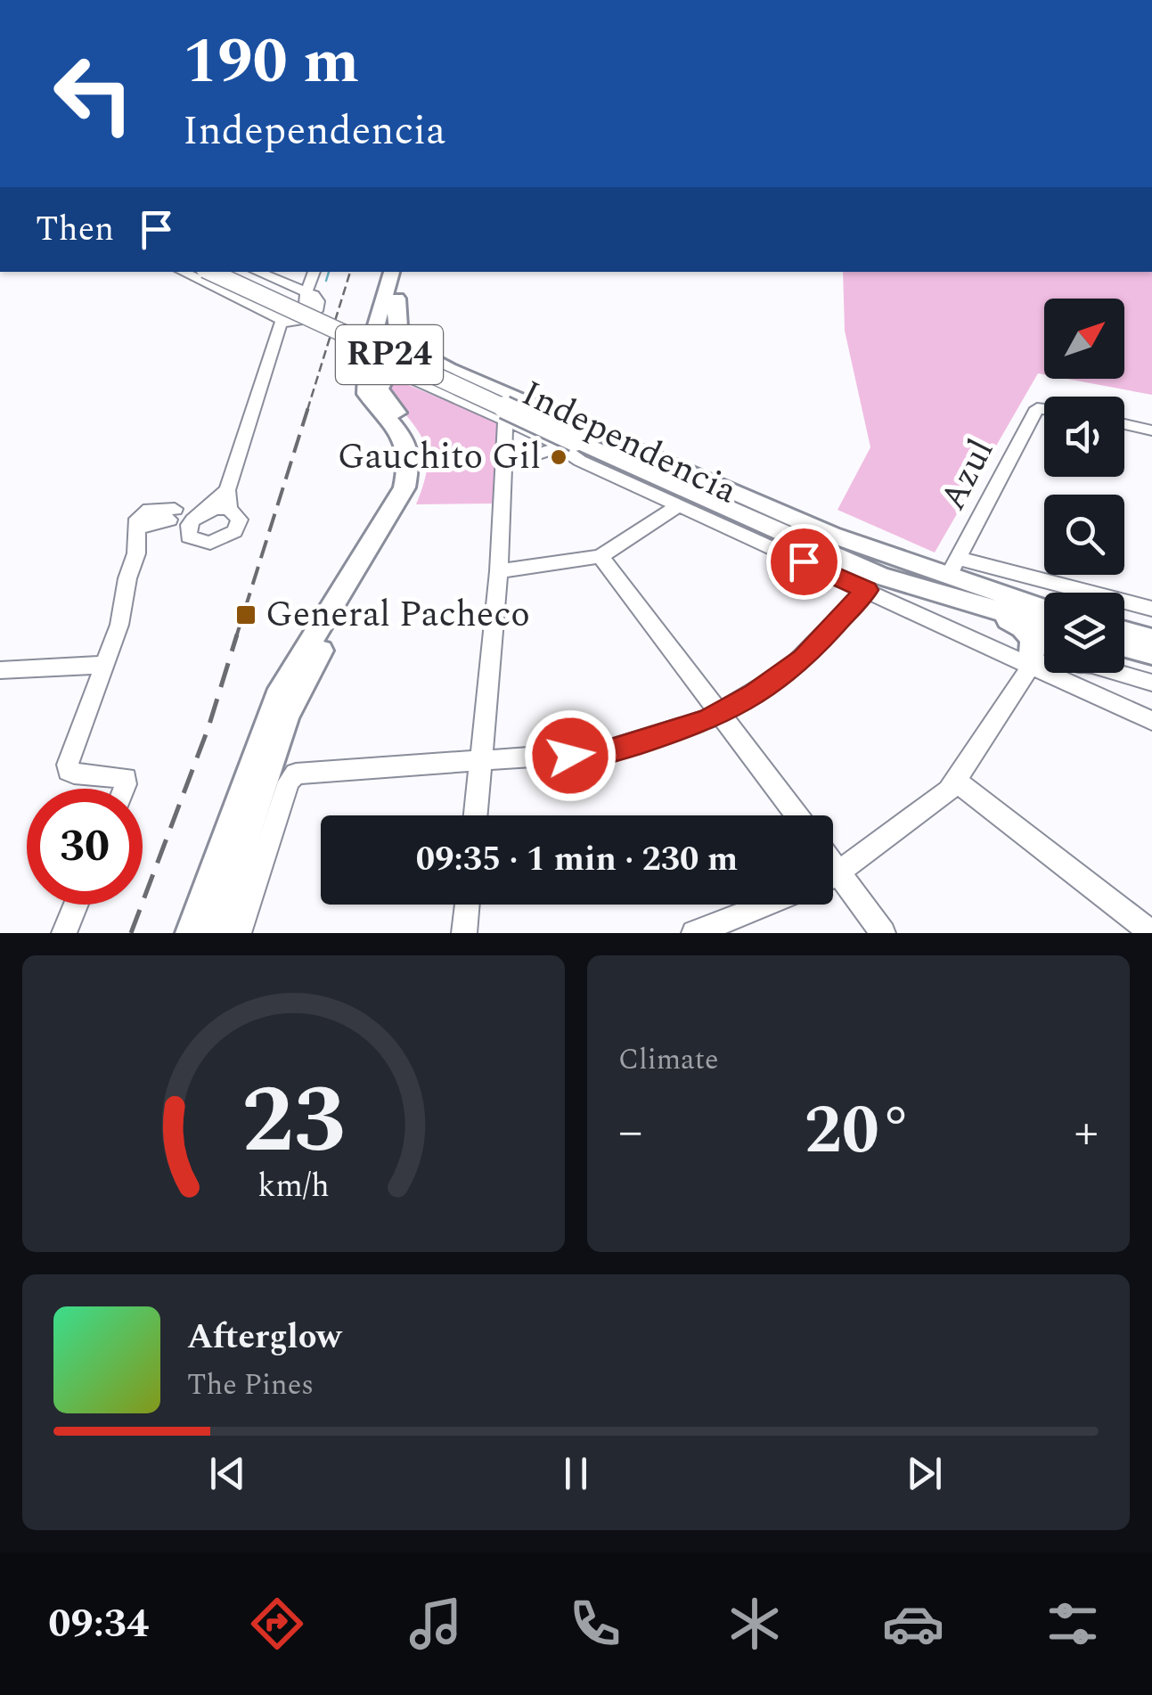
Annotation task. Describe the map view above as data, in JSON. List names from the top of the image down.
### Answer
{
  "streets": {
    "main road": ["RP24"],
    "street": ["Independencia", "Azul"]
  },
  "crossings": [
    ["RP24", "Independencia"]
  ],
  "places": {
    "other": ["Gauchito Gil"],
    "transit": ["General Pacheco"]
  },
  "north": "top right",
  "page": {
    "turn": ["190 m", "Independencia"],
    "then": "Then",
    "limit": "30",
    "trip": "09:35 · 1 min · 230 m",
    "tile": "Climate",
    "heat": ["−", "20°", "+"],
    "song": ["Afterglow", "The Pines"],
    "tabs": "09:34",
    "gauge": ["23", "km/h"]
  }
}
